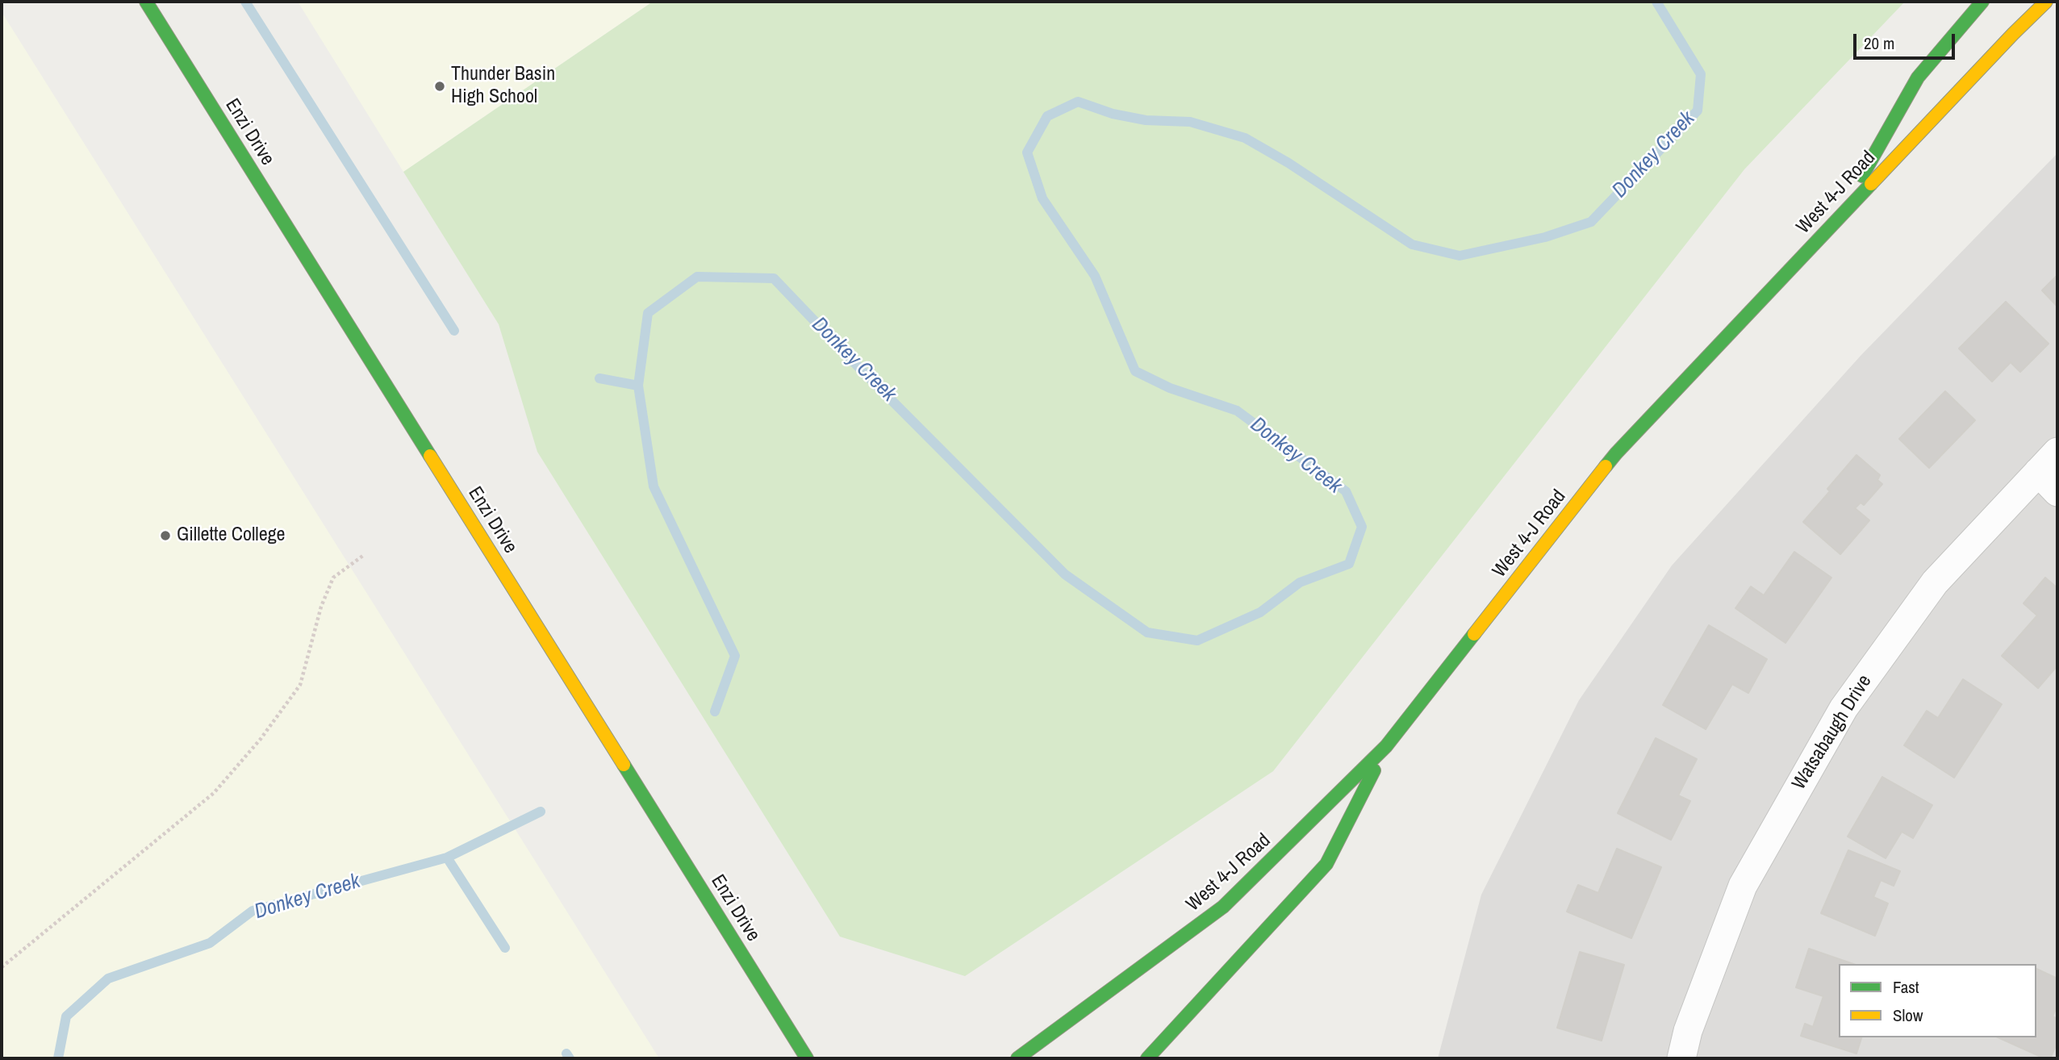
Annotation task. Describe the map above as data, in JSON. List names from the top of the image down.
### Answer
{
  "streets": {
    "main road": ["Enzi Drive", "West 4-J Road"],
    "street": ["Watsabaugh Drive"]
  },
  "water": ["Donkey Creek"],
  "places": ["Thunder Basin High School", "Gillette College"],
  "legend": ["Fast", "Slow"],
  "scale_bar": "20 m"
}
